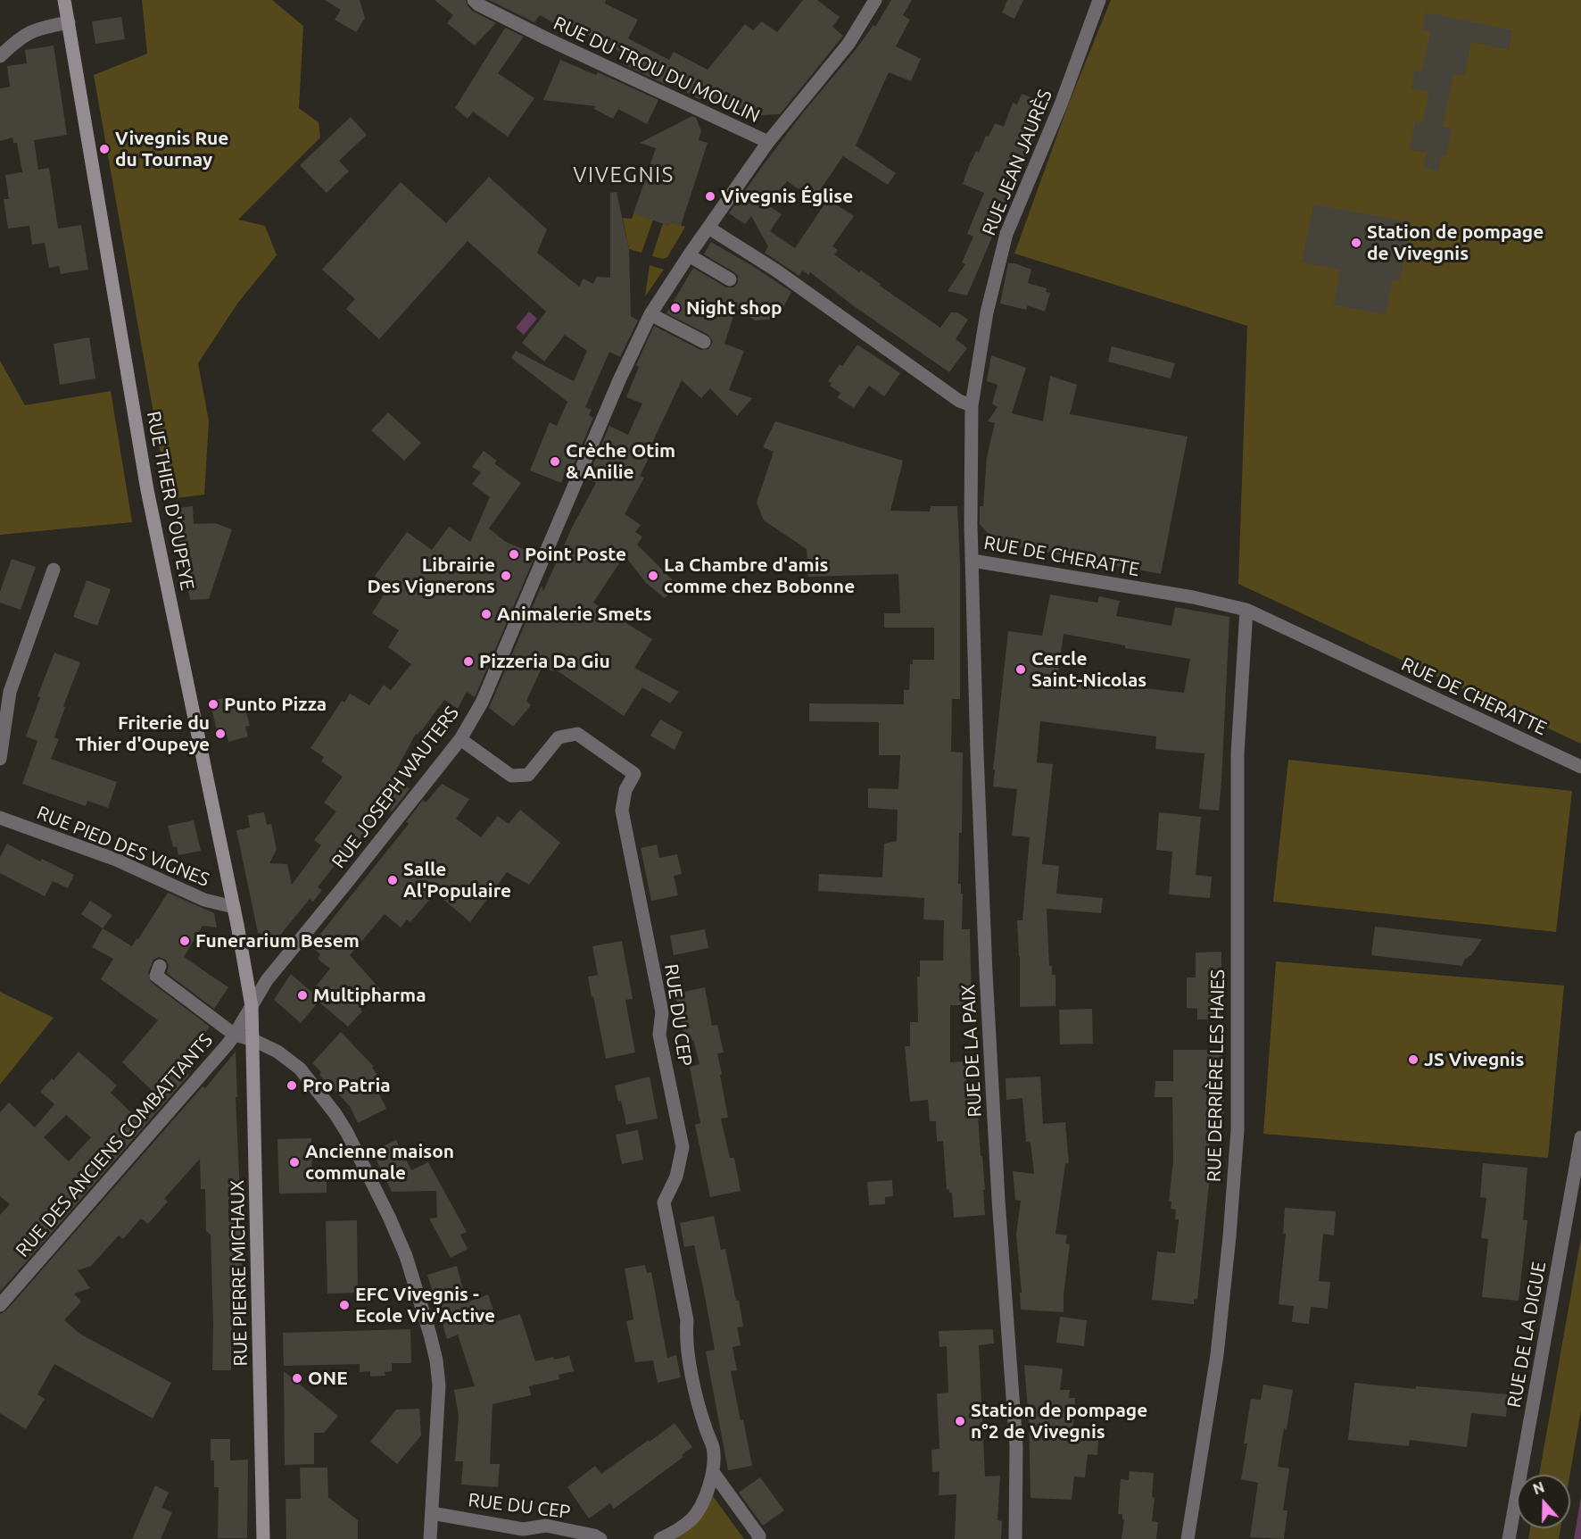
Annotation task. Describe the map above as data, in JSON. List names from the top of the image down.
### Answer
{
  "streets": {
    "main road": ["RUE THIER D'OUPEYE", "RUE PIERRE MICHAUX"],
    "street": [
      "RUE DU TROU DU MOULIN",
      "RUE JEAN JAURÈS",
      "RUE DE CHERATTE",
      "RUE JOSEPH WAUTERS",
      "RUE PIED DES VIGNES",
      "RUE DU CEP",
      "RUE DE LA PAIX",
      "RUE DERRIÈRE LES HAIES",
      "RUE DES ANCIENS COMBATTANTS",
      "RUE DE LA DIGUE"
    ]
  },
  "crossings": [
    ["RUE DU TROU DU MOULIN", "RUE JOSEPH WAUTERS"],
    ["RUE JEAN JAURÈS", "RUE DE CHERATTE"],
    ["RUE THIER D'OUPEYE", "RUE JOSEPH WAUTERS"],
    ["RUE THIER D'OUPEYE", "RUE PIED DES VIGNES"],
    ["RUE THIER D'OUPEYE", "RUE DES ANCIENS COMBATTANTS"],
    ["RUE THIER D'OUPEYE", "RUE PIERRE MICHAUX"],
    ["RUE DE CHERATTE", "RUE DE LA PAIX"],
    ["RUE DE CHERATTE", "RUE DERRIÈRE LES HAIES"],
    ["RUE JOSEPH WAUTERS", "RUE DU CEP"],
    ["RUE JOSEPH WAUTERS", "RUE DES ANCIENS COMBATTANTS"],
    ["RUE JOSEPH WAUTERS", "RUE PIERRE MICHAUX"],
    ["RUE DES ANCIENS COMBATTANTS", "RUE PIERRE MICHAUX"]
  ],
  "districts": ["VIVEGNIS"],
  "places": [
    "Vivegnis Rue du Tournay",
    "Vivegnis Église",
    "Station de pompage de Vivegnis",
    "Night shop",
    "Crèche Otim & Anilie",
    "Point Poste",
    "Librairie Des Vignerons",
    "La Chambre d'amis comme chez Bobonne",
    "Animalerie Smets",
    "Pizzeria Da Giu",
    "Cercle Saint-Nicolas",
    "Punto Pizza",
    "Friterie du Thier d'Oupeye",
    "Salle Al'Populaire",
    "Funerarium Besem",
    "Multipharma",
    "JS Vivegnis",
    "Pro Patria",
    "Ancienne maison communale",
    "EFC Vivegnis - Ecole Viv'Active",
    "ONE",
    "Station de pompage n°2 de Vivegnis"
  ],
  "north": "top"
}
